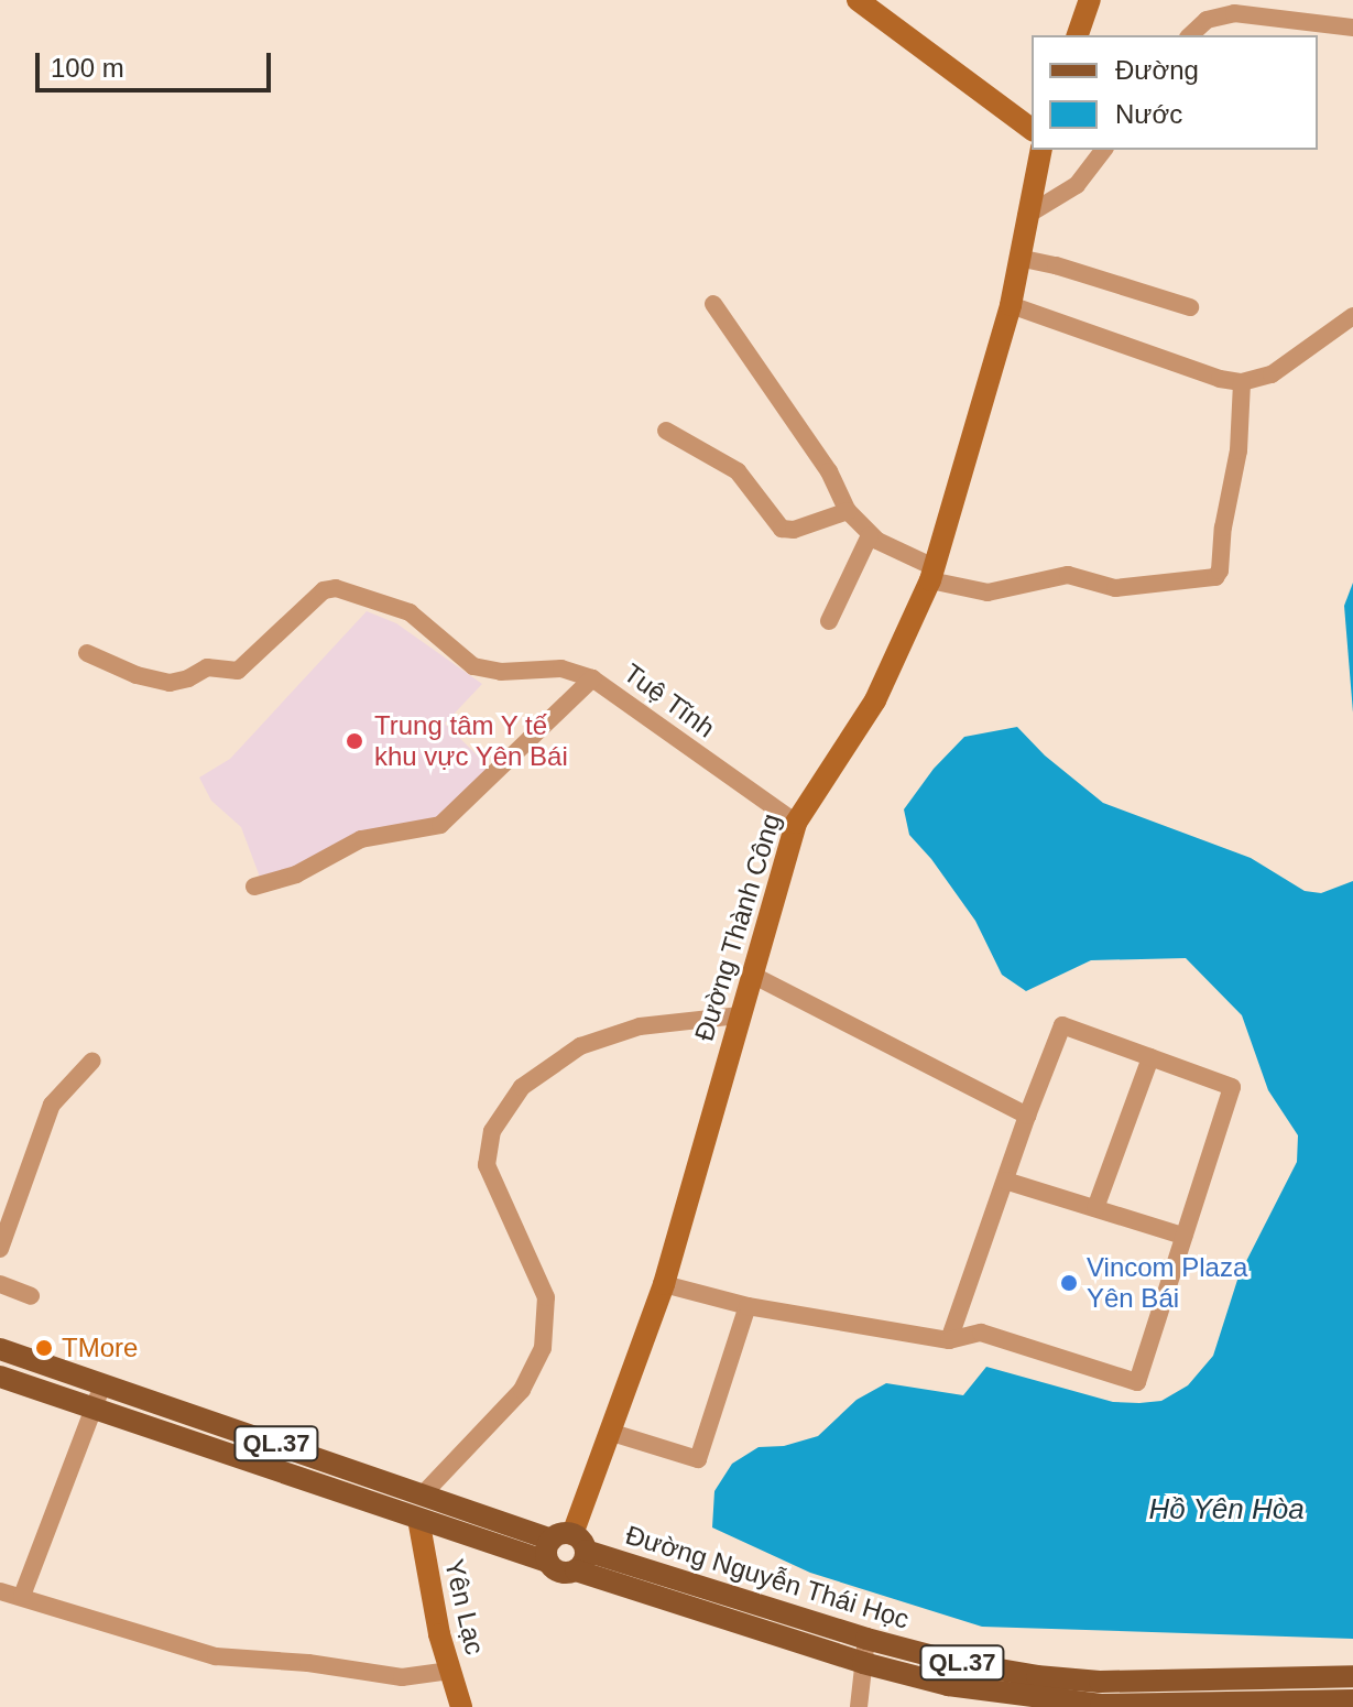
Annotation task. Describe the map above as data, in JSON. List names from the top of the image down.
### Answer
{
  "streets": {
    "main road": [
      "Đường Thành Công",
      "QL.37",
      "Đường Nguyễn Thái Học",
      "Yên Lạc"
    ],
    "street": ["Tuệ Tĩnh"]
  },
  "crossings": [
    ["Tuệ Tĩnh", "Đường Thành Công"],
    ["Đường Thành Công", "Đường Nguyễn Thái Học"],
    ["Đường Nguyễn Thái Học", "Yên Lạc"]
  ],
  "water": ["Hồ Yên Hòa"],
  "places": ["Trung tâm Y tế khu vực Yên Bái", "Vincom Plaza Yên Bái", "TMore"],
  "legend": ["Đường", "Nước"],
  "scale_bar": "100 m"
}
